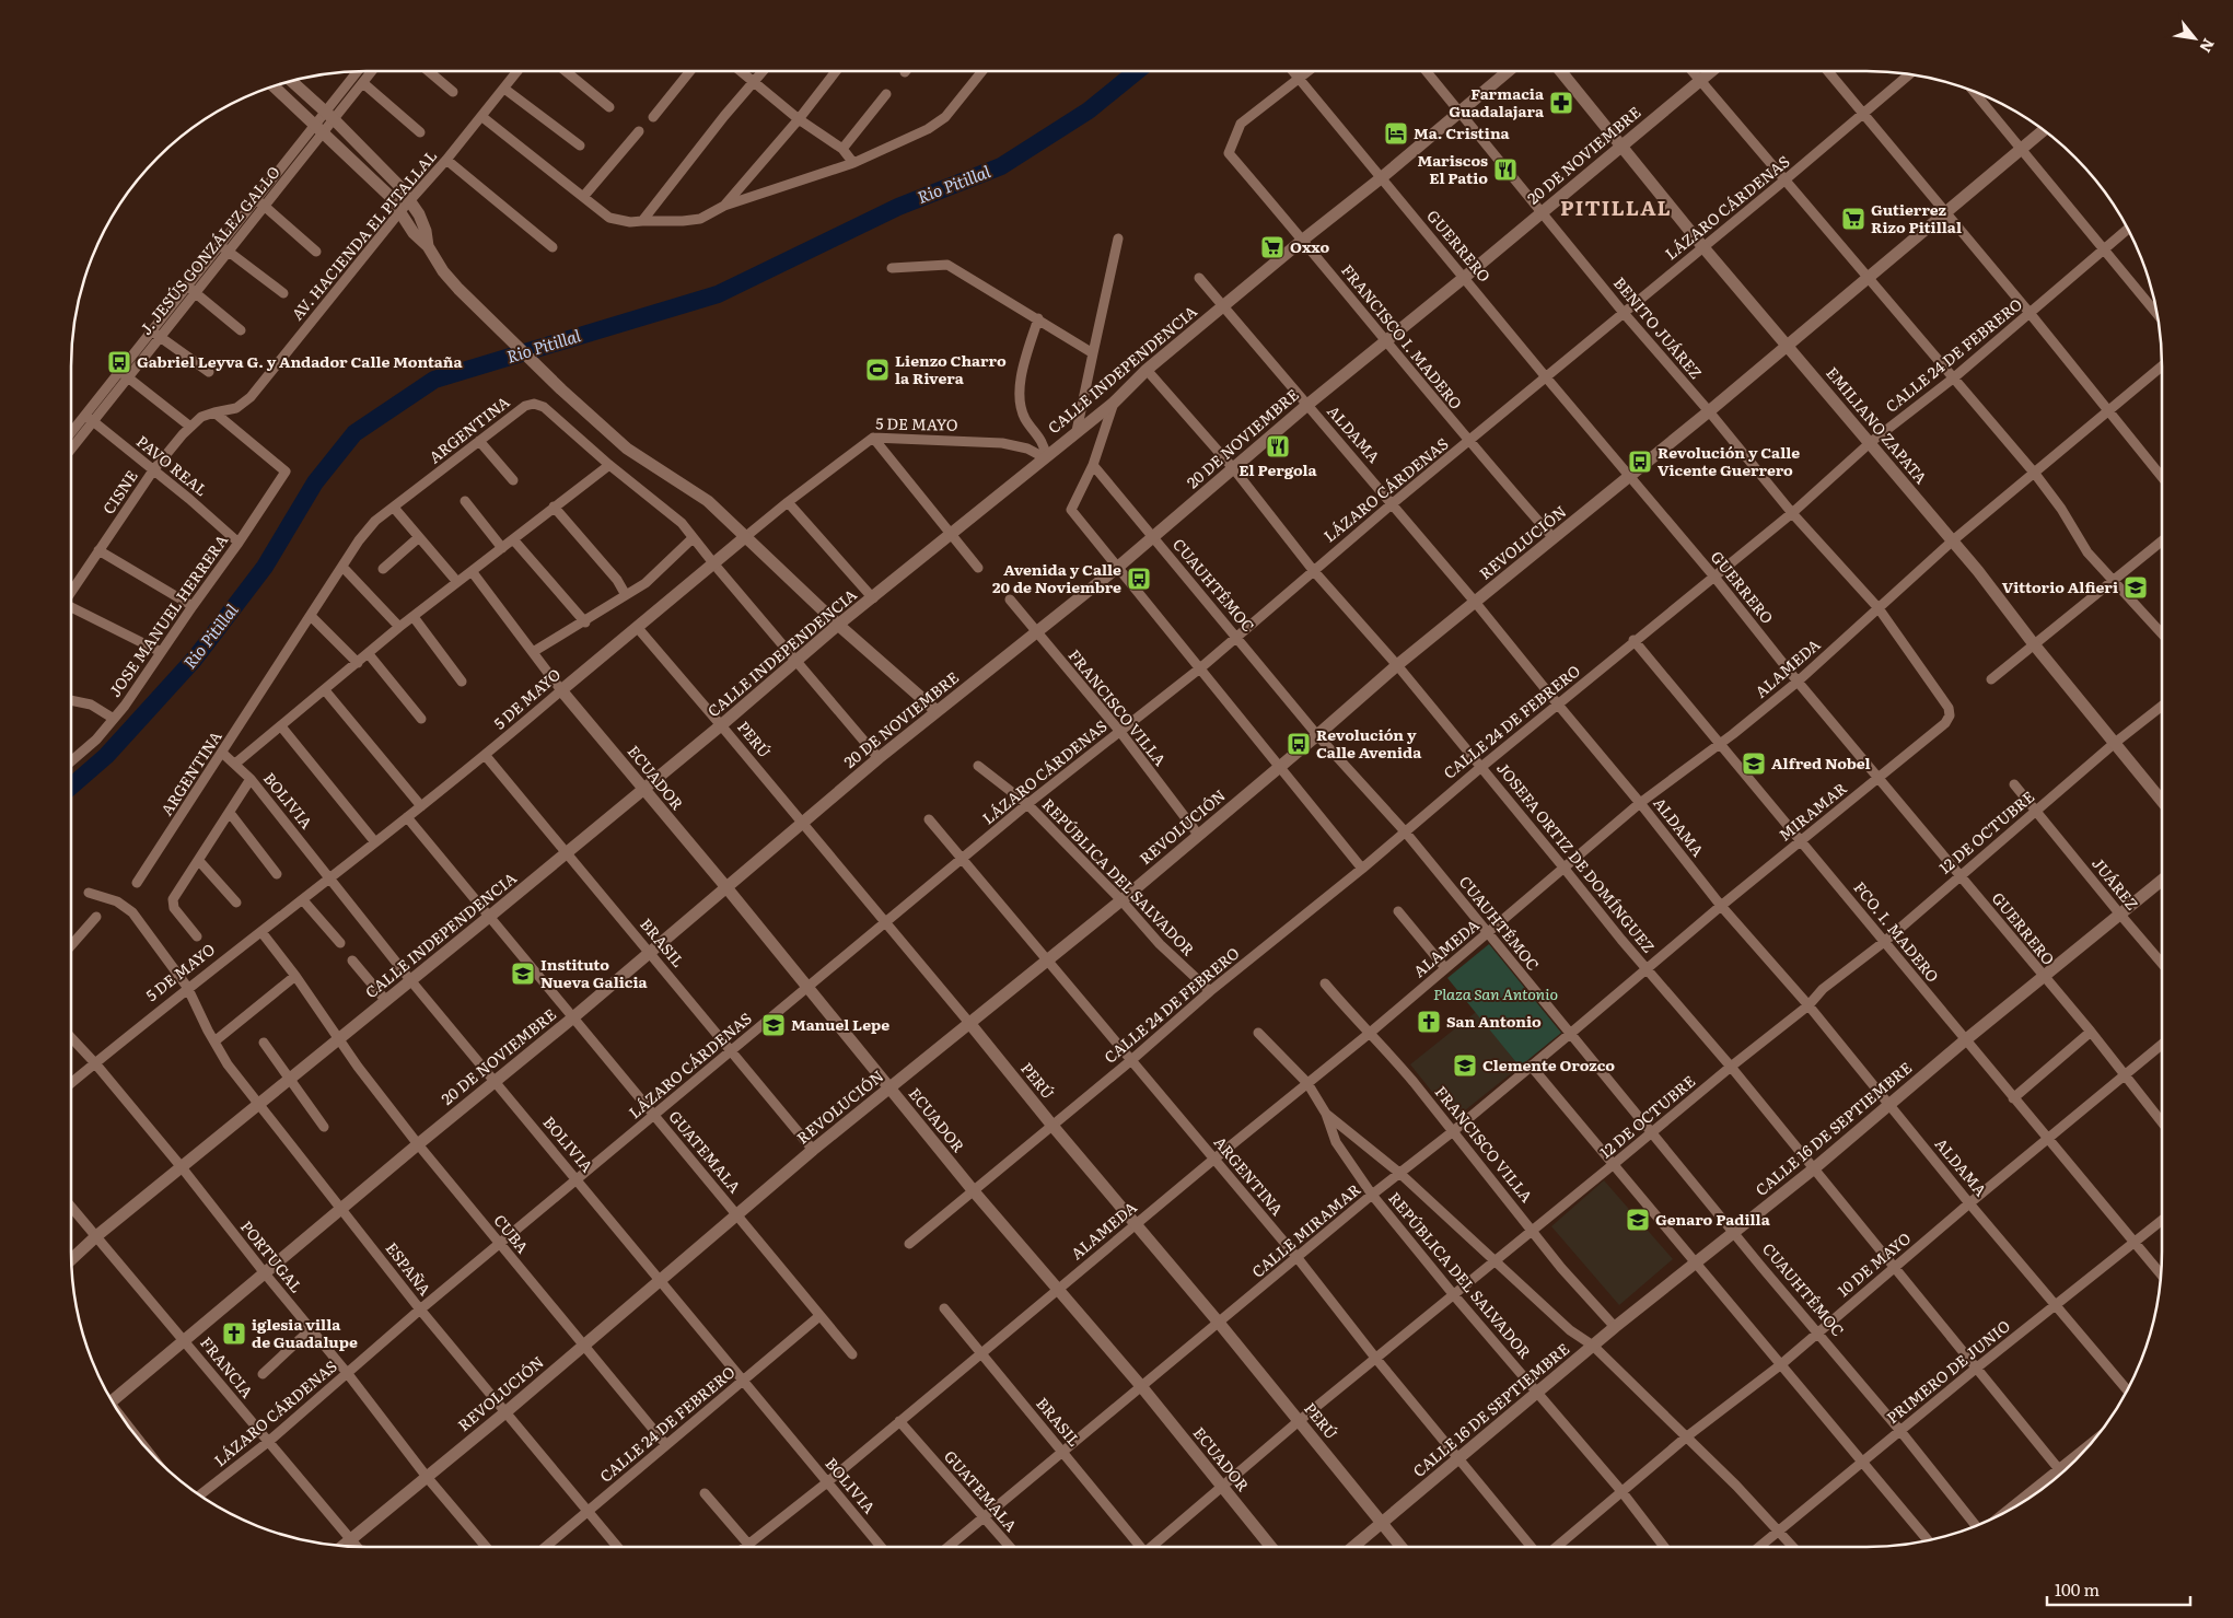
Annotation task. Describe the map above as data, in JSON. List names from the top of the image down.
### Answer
{
  "streets": {
    "street": [
      "20 DE NOVIEMBRE",
      "LÁZARO CÁRDENAS",
      "AV. HACIENDA EL PITALLAL",
      "GUERRERO",
      "J. JESÚS GONZÁLEZ GALLO",
      "BENITO JUÁREZ",
      "FRANCISCO I. MADERO",
      "CALLE 24 DE FEBRERO",
      "CALLE INDEPENDENCIA",
      "5 DE MAYO",
      "EMILIANO ZAPATA",
      "ARGENTINA",
      "ALDAMA",
      "PAVO REAL",
      "CISNE",
      "REVOLUCIÓN",
      "CUAUHTÉMOC",
      "JOSE MANUEL HERRERA",
      "ALAMEDA",
      "FRANCISCO VILLA",
      "PERÚ",
      "ECUADOR",
      "BOLIVIA",
      "MIRAMAR",
      "12 DE OCTUBRE",
      "JOSEFA ORTIZ DE DOMÍNGUEZ",
      "REPÚBLICA DEL SALVADOR",
      "JUÁREZ",
      "FCO. I. MADERO",
      "BRASIL",
      "CALLE 16 DE SEPTIEMBRE",
      "GUATEMALA",
      "CALLE MIRAMAR",
      "CUBA",
      "PORTUGAL",
      "10 DE MAYO",
      "ESPAÑA",
      "FRANCIA",
      "PRIMERO DE JUNIO"
    ]
  },
  "crossings": [
    ["20 DE NOVIEMBRE", "GUERRERO"],
    ["20 DE NOVIEMBRE", "BENITO JUÁREZ"],
    ["20 DE NOVIEMBRE", "FRANCISCO I. MADERO"],
    ["20 DE NOVIEMBRE", "EMILIANO ZAPATA"],
    ["20 DE NOVIEMBRE", "ARGENTINA"],
    ["20 DE NOVIEMBRE", "ALDAMA"],
    ["20 DE NOVIEMBRE", "CUAUHTÉMOC"],
    ["20 DE NOVIEMBRE", "FRANCISCO VILLA"],
    ["20 DE NOVIEMBRE", "PERÚ"],
    ["20 DE NOVIEMBRE", "ECUADOR"],
    ["20 DE NOVIEMBRE", "BOLIVIA"],
    ["20 DE NOVIEMBRE", "JOSEFA ORTIZ DE DOMÍNGUEZ"],
    ["20 DE NOVIEMBRE", "BRASIL"],
    ["20 DE NOVIEMBRE", "GUATEMALA"],
    ["20 DE NOVIEMBRE", "CUBA"],
    ["20 DE NOVIEMBRE", "PORTUGAL"],
    ["20 DE NOVIEMBRE", "ESPAÑA"],
    ["20 DE NOVIEMBRE", "FRANCIA"],
    ["LÁZARO CÁRDENAS", "GUERRERO"],
    ["LÁZARO CÁRDENAS", "BENITO JUÁREZ"],
    ["LÁZARO CÁRDENAS", "FRANCISCO I. MADERO"],
    ["LÁZARO CÁRDENAS", "EMILIANO ZAPATA"],
    ["LÁZARO CÁRDENAS", "ARGENTINA"],
    ["LÁZARO CÁRDENAS", "ALDAMA"],
    ["LÁZARO CÁRDENAS", "CUAUHTÉMOC"],
    ["LÁZARO CÁRDENAS", "FRANCISCO VILLA"],
    ["LÁZARO CÁRDENAS", "PERÚ"],
    ["LÁZARO CÁRDENAS", "ECUADOR"],
    ["LÁZARO CÁRDENAS", "BOLIVIA"],
    ["LÁZARO CÁRDENAS", "JOSEFA ORTIZ DE DOMÍNGUEZ"],
    ["LÁZARO CÁRDENAS", "REPÚBLICA DEL SALVADOR"],
    ["LÁZARO CÁRDENAS", "BRASIL"],
    ["LÁZARO CÁRDENAS", "GUATEMALA"],
    ["LÁZARO CÁRDENAS", "CUBA"],
    ["LÁZARO CÁRDENAS", "PORTUGAL"],
    ["LÁZARO CÁRDENAS", "ESPAÑA"],
    ["LÁZARO CÁRDENAS", "FRANCIA"],
    ["AV. HACIENDA EL PITALLAL", "CISNE"],
    ["AV. HACIENDA EL PITALLAL", "JOSE MANUEL HERRERA"],
    ["GUERRERO", "FRANCISCO I. MADERO"],
    ["GUERRERO", "CALLE 24 DE FEBRERO"],
    ["GUERRERO", "CALLE INDEPENDENCIA"],
    ["GUERRERO", "REVOLUCIÓN"],
    ["GUERRERO", "ALAMEDA"],
    ["GUERRERO", "MIRAMAR"],
    ["GUERRERO", "12 DE OCTUBRE"],
    ["GUERRERO", "CALLE 16 DE SEPTIEMBRE"],
    ["GUERRERO", "10 DE MAYO"],
    ["J. JESÚS GONZÁLEZ GALLO", "PAVO REAL"],
    ["BENITO JUÁREZ", "CALLE 24 DE FEBRERO"],
    ["BENITO JUÁREZ", "CALLE INDEPENDENCIA"],
    ["BENITO JUÁREZ", "REVOLUCIÓN"],
    ["BENITO JUÁREZ", "ALAMEDA"],
    ["BENITO JUÁREZ", "MIRAMAR"],
    ["FRANCISCO I. MADERO", "CALLE INDEPENDENCIA"],
    ["FRANCISCO I. MADERO", "REVOLUCIÓN"],
    ["CALLE 24 DE FEBRERO", "EMILIANO ZAPATA"],
    ["CALLE 24 DE FEBRERO", "ARGENTINA"],
    ["CALLE 24 DE FEBRERO", "ALDAMA"],
    ["CALLE 24 DE FEBRERO", "CUAUHTÉMOC"],
    ["CALLE 24 DE FEBRERO", "PERÚ"],
    ["CALLE 24 DE FEBRERO", "ECUADOR"],
    ["CALLE 24 DE FEBRERO", "BOLIVIA"],
    ["CALLE 24 DE FEBRERO", "JOSEFA ORTIZ DE DOMÍNGUEZ"],
    ["CALLE 24 DE FEBRERO", "REPÚBLICA DEL SALVADOR"],
    ["CALLE 24 DE FEBRERO", "FCO. I. MADERO"],
    ["CALLE 24 DE FEBRERO", "GUATEMALA"],
    ["CALLE 24 DE FEBRERO", "CUBA"],
    ["CALLE 24 DE FEBRERO", "ESPAÑA"],
    ["CALLE INDEPENDENCIA", "5 DE MAYO"],
    ["CALLE INDEPENDENCIA", "ARGENTINA"],
    ["CALLE INDEPENDENCIA", "ALDAMA"],
    ["CALLE INDEPENDENCIA", "PERÚ"],
    ["CALLE INDEPENDENCIA", "ECUADOR"],
    ["CALLE INDEPENDENCIA", "BOLIVIA"],
    ["CALLE INDEPENDENCIA", "JOSEFA ORTIZ DE DOMÍNGUEZ"],
    ["CALLE INDEPENDENCIA", "BRASIL"],
    ["CALLE INDEPENDENCIA", "GUATEMALA"],
    ["CALLE INDEPENDENCIA", "CUBA"],
    ["CALLE INDEPENDENCIA", "PORTUGAL"],
    ["CALLE INDEPENDENCIA", "ESPAÑA"],
    ["CALLE INDEPENDENCIA", "FRANCIA"],
    ["5 DE MAYO", "ARGENTINA"],
    ["5 DE MAYO", "PERÚ"],
    ["5 DE MAYO", "ECUADOR"],
    ["5 DE MAYO", "BOLIVIA"],
    ["5 DE MAYO", "BRASIL"],
    ["5 DE MAYO", "GUATEMALA"],
    ["5 DE MAYO", "CUBA"],
    ["5 DE MAYO", "PORTUGAL"],
    ["5 DE MAYO", "ESPAÑA"],
    ["EMILIANO ZAPATA", "REVOLUCIÓN"],
    ["EMILIANO ZAPATA", "ALAMEDA"],
    ["EMILIANO ZAPATA", "12 DE OCTUBRE"],
    ["ARGENTINA", "REVOLUCIÓN"],
    ["ARGENTINA", "ALAMEDA"],
    ["ARGENTINA", "BOLIVIA"],
    ["ARGENTINA", "12 DE OCTUBRE"],
    ["ARGENTINA", "CALLE 16 DE SEPTIEMBRE"],
    ["ARGENTINA", "CALLE MIRAMAR"],
    ["ALDAMA", "REVOLUCIÓN"],
    ["ALDAMA", "ALAMEDA"],
    ["ALDAMA", "MIRAMAR"],
    ["ALDAMA", "12 DE OCTUBRE"],
    ["ALDAMA", "CALLE 16 DE SEPTIEMBRE"],
    ["ALDAMA", "10 DE MAYO"],
    ["ALDAMA", "PRIMERO DE JUNIO"],
    ["PAVO REAL", "CISNE"],
    ["PAVO REAL", "JOSE MANUEL HERRERA"],
    ["CISNE", "JOSE MANUEL HERRERA"],
    ["REVOLUCIÓN", "CUAUHTÉMOC"],
    ["REVOLUCIÓN", "FRANCISCO VILLA"],
    ["REVOLUCIÓN", "PERÚ"],
    ["REVOLUCIÓN", "ECUADOR"],
    ["REVOLUCIÓN", "BOLIVIA"],
    ["REVOLUCIÓN", "JOSEFA ORTIZ DE DOMÍNGUEZ"],
    ["REVOLUCIÓN", "REPÚBLICA DEL SALVADOR"],
    ["REVOLUCIÓN", "BRASIL"],
    ["REVOLUCIÓN", "GUATEMALA"],
    ["REVOLUCIÓN", "CUBA"],
    ["REVOLUCIÓN", "PORTUGAL"],
    ["REVOLUCIÓN", "ESPAÑA"],
    ["REVOLUCIÓN", "FRANCIA"],
    ["CUAUHTÉMOC", "ALAMEDA"],
    ["CUAUHTÉMOC", "12 DE OCTUBRE"],
    ["CUAUHTÉMOC", "CALLE 16 DE SEPTIEMBRE"],
    ["CUAUHTÉMOC", "CALLE MIRAMAR"],
    ["CUAUHTÉMOC", "10 DE MAYO"],
    ["CUAUHTÉMOC", "PRIMERO DE JUNIO"],
    ["ALAMEDA", "FRANCISCO VILLA"],
    ["ALAMEDA", "PERÚ"],
    ["ALAMEDA", "ECUADOR"],
    ["ALAMEDA", "BOLIVIA"],
    ["ALAMEDA", "MIRAMAR"],
    ["ALAMEDA", "JOSEFA ORTIZ DE DOMÍNGUEZ"],
    ["ALAMEDA", "REPÚBLICA DEL SALVADOR"],
    ["ALAMEDA", "FCO. I. MADERO"],
    ["ALAMEDA", "BRASIL"],
    ["ALAMEDA", "GUATEMALA"],
    ["FRANCISCO VILLA", "12 DE OCTUBRE"],
    ["FRANCISCO VILLA", "CALLE 16 DE SEPTIEMBRE"],
    ["FRANCISCO VILLA", "CALLE MIRAMAR"],
    ["PERÚ", "12 DE OCTUBRE"],
    ["PERÚ", "CALLE 16 DE SEPTIEMBRE"],
    ["PERÚ", "CALLE MIRAMAR"],
    ["ECUADOR", "12 DE OCTUBRE"],
    ["ECUADOR", "CALLE MIRAMAR"],
    ["MIRAMAR", "FCO. I. MADERO"],
    ["MIRAMAR", "CALLE MIRAMAR"],
    ["12 DE OCTUBRE", "JOSEFA ORTIZ DE DOMÍNGUEZ"],
    ["12 DE OCTUBRE", "REPÚBLICA DEL SALVADOR"],
    ["12 DE OCTUBRE", "JUÁREZ"],
    ["12 DE OCTUBRE", "FCO. I. MADERO"],
    ["JOSEFA ORTIZ DE DOMÍNGUEZ", "CALLE 16 DE SEPTIEMBRE"],
    ["JOSEFA ORTIZ DE DOMÍNGUEZ", "CALLE MIRAMAR"],
    ["JOSEFA ORTIZ DE DOMÍNGUEZ", "10 DE MAYO"],
    ["JOSEFA ORTIZ DE DOMÍNGUEZ", "PRIMERO DE JUNIO"],
    ["REPÚBLICA DEL SALVADOR", "CALLE 16 DE SEPTIEMBRE"],
    ["REPÚBLICA DEL SALVADOR", "CALLE MIRAMAR"],
    ["REPÚBLICA DEL SALVADOR", "10 DE MAYO"],
    ["JUÁREZ", "CALLE 16 DE SEPTIEMBRE"],
    ["FCO. I. MADERO", "CALLE 16 DE SEPTIEMBRE"],
    ["FCO. I. MADERO", "10 DE MAYO"],
    ["FCO. I. MADERO", "PRIMERO DE JUNIO"],
    ["BRASIL", "CALLE MIRAMAR"],
    ["GUATEMALA", "CALLE MIRAMAR"]
  ],
  "districts": ["PITILLAL"],
  "water": ["Rio Pitillal"],
  "parks": ["Plaza San Antonio"],
  "places": {
    "pharmacy": ["Farmacia Guadalajara"],
    "hotel": ["Ma. Cristina"],
    "restaurant": ["Mariscos El Patio", "El Pergola"],
    "supermarket": ["Gutierrez Rizo Pitillal", "Oxxo"],
    "bus stop": [
      "Gabriel Leyva G. y Andador Calle Montaña",
      "Revolución y Calle Vicente Guerrero",
      "Avenida y Calle 20 de Noviembre",
      "Revolución y Calle Avenida"
    ],
    "sports": ["Lienzo Charro la Rivera"],
    "school or university": [
      "Vittorio Alfieri",
      "Alfred Nobel",
      "Instituto Nueva Galicia",
      "Manuel Lepe",
      "Clemente Orozco",
      "Genaro Padilla"
    ],
    "church": ["San Antonio", "iglesia villa de Guadalupe"]
  },
  "scale_bar": "100 m",
  "north": "bottom right"
}
